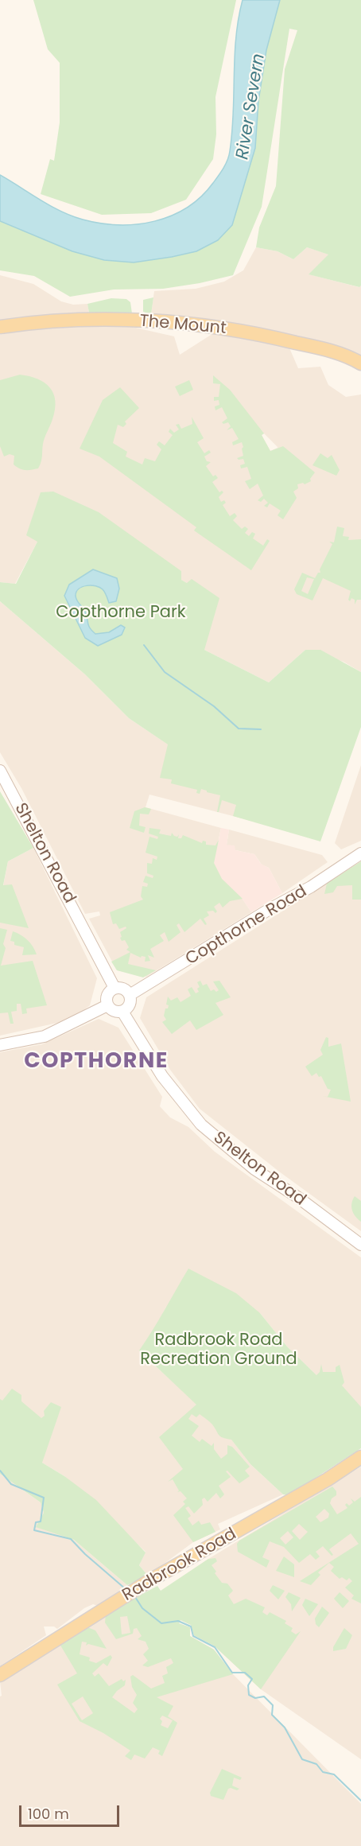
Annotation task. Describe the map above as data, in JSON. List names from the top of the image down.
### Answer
{
  "streets": {
    "main road": [
      "The Mount",
      "Shelton Road",
      "Copthorne Road",
      "Radbrook Road"
    ]
  },
  "crossings": [
    ["Shelton Road", "Copthorne Road"]
  ],
  "districts": ["COPTHORNE"],
  "water": ["River Severn"],
  "parks": ["Copthorne Park", "Radbrook Road Recreation Ground"],
  "scale_bar": "100 m"
}
